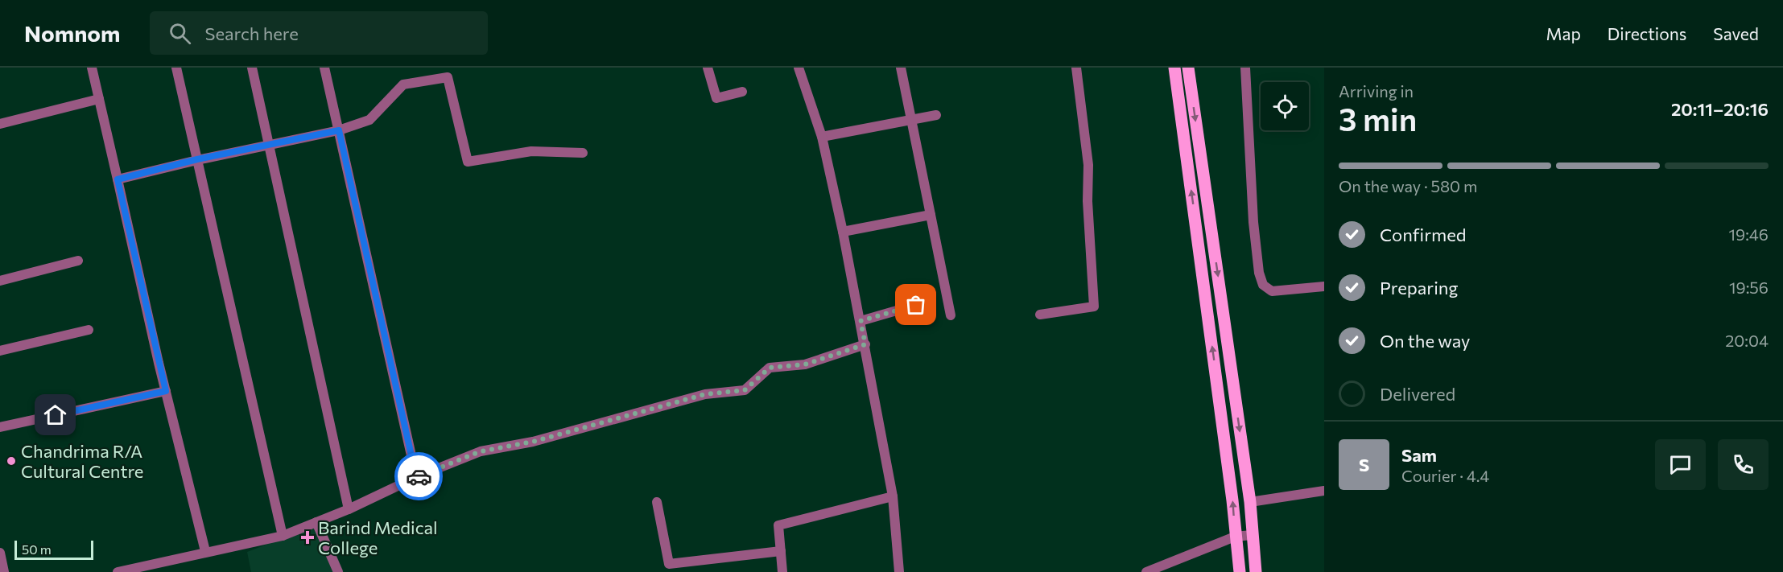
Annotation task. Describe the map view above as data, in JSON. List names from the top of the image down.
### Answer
{
  "places": {
    "other": ["Chandrima R/A Cultural Centre"],
    "health": ["Barind Medical College"]
  },
  "scale_bar": "50 m",
  "page": {
    "header": "Nomnom",
    "search": "Search here",
    "nav": ["Map", "Directions", "Saved"],
    "heading": ["3 min", "Arriving in", "20:11–20:16"],
    "panel": ["Sam", "Courier · 4.4"],
    "bar": "On the way · 580 m",
    "list": [
      ["Confirmed", "19:46"],
      ["Preparing", "19:56"],
      ["On the way", "20:04"],
      "Delivered"
    ],
    "round": "S",
    "scale": "50 m"
  }
}
